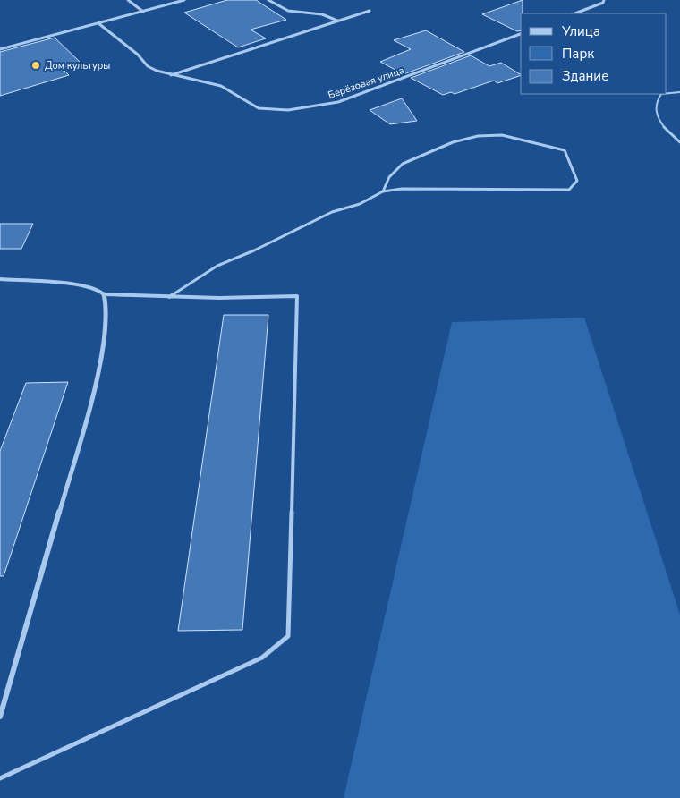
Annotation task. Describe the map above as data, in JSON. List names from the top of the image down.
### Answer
{
  "streets": {
    "street": ["Берёзовая улица"]
  },
  "places": ["Дом культуры"],
  "legend": ["Улица", "Парк", "Здание"]
}
